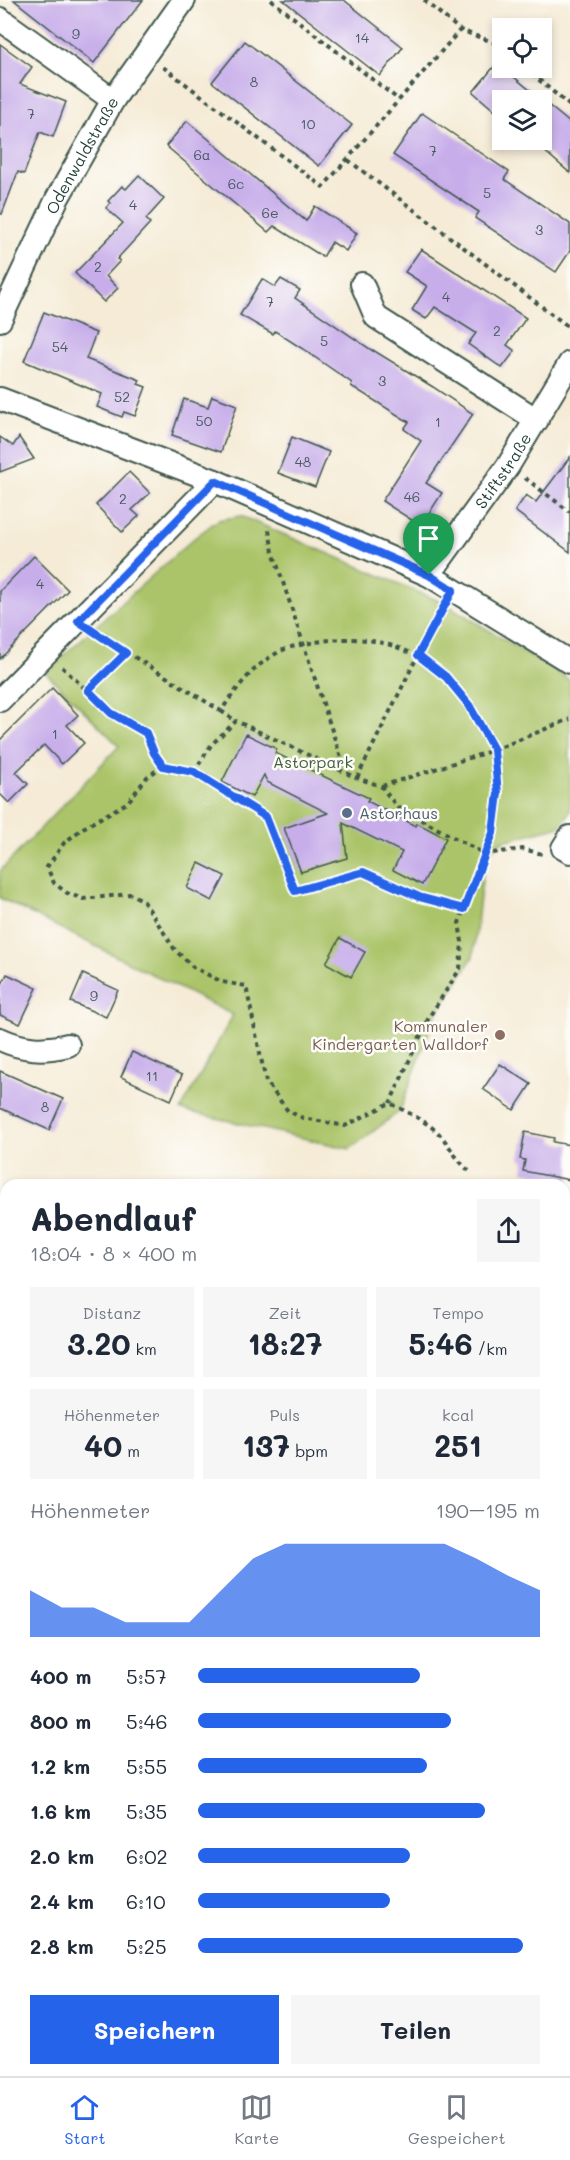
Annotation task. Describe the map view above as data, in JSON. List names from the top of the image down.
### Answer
{
  "streets": {
    "street": ["Odenwaldstraße", "Stiftstraße"]
  },
  "parks": ["Astorpark"],
  "places": ["Astorhaus", "Kommunaler Kindergarten Walldorf"],
  "house_numbers": [
    "9",
    "14",
    "8",
    "7",
    "10",
    "7",
    "6a",
    "6c",
    "5",
    "4",
    "6e",
    "3",
    "2",
    "4",
    "7",
    "2",
    "5",
    "54",
    "3",
    "52",
    "50",
    "1",
    "48",
    "46",
    "2",
    "4",
    "1",
    "9",
    "11",
    "8"
  ],
  "page": {
    "heading": ["Abendlauf", "18:04 · 8 × 400 m"],
    "stats": [
      ["Distanz", "3.20 km"],
      ["Zeit", "18:27"],
      ["Tempo", "5:46 /km"],
      ["Höhenmeter", "40 m"],
      ["Puls", "137 bpm"],
      ["kcal", "251"]
    ],
    "chart": ["Höhenmeter", "190–195 m"],
    "list": [
      {
        "name": "400 m",
        "note": "5:57"
      },
      {
        "name": "800 m",
        "note": "5:46"
      },
      {
        "name": "1.2 km",
        "note": "5:55"
      },
      {
        "name": "1.6 km",
        "note": "5:35"
      },
      {
        "name": "2.0 km",
        "note": "6:02"
      },
      {
        "name": "2.4 km",
        "note": "6:10"
      },
      {
        "name": "2.8 km",
        "note": "5:25"
      }
    ],
    "buttons": ["Speichern", "Teilen"],
    "tabs": ["Start", "Karte", "Gespeichert"]
  }
}
